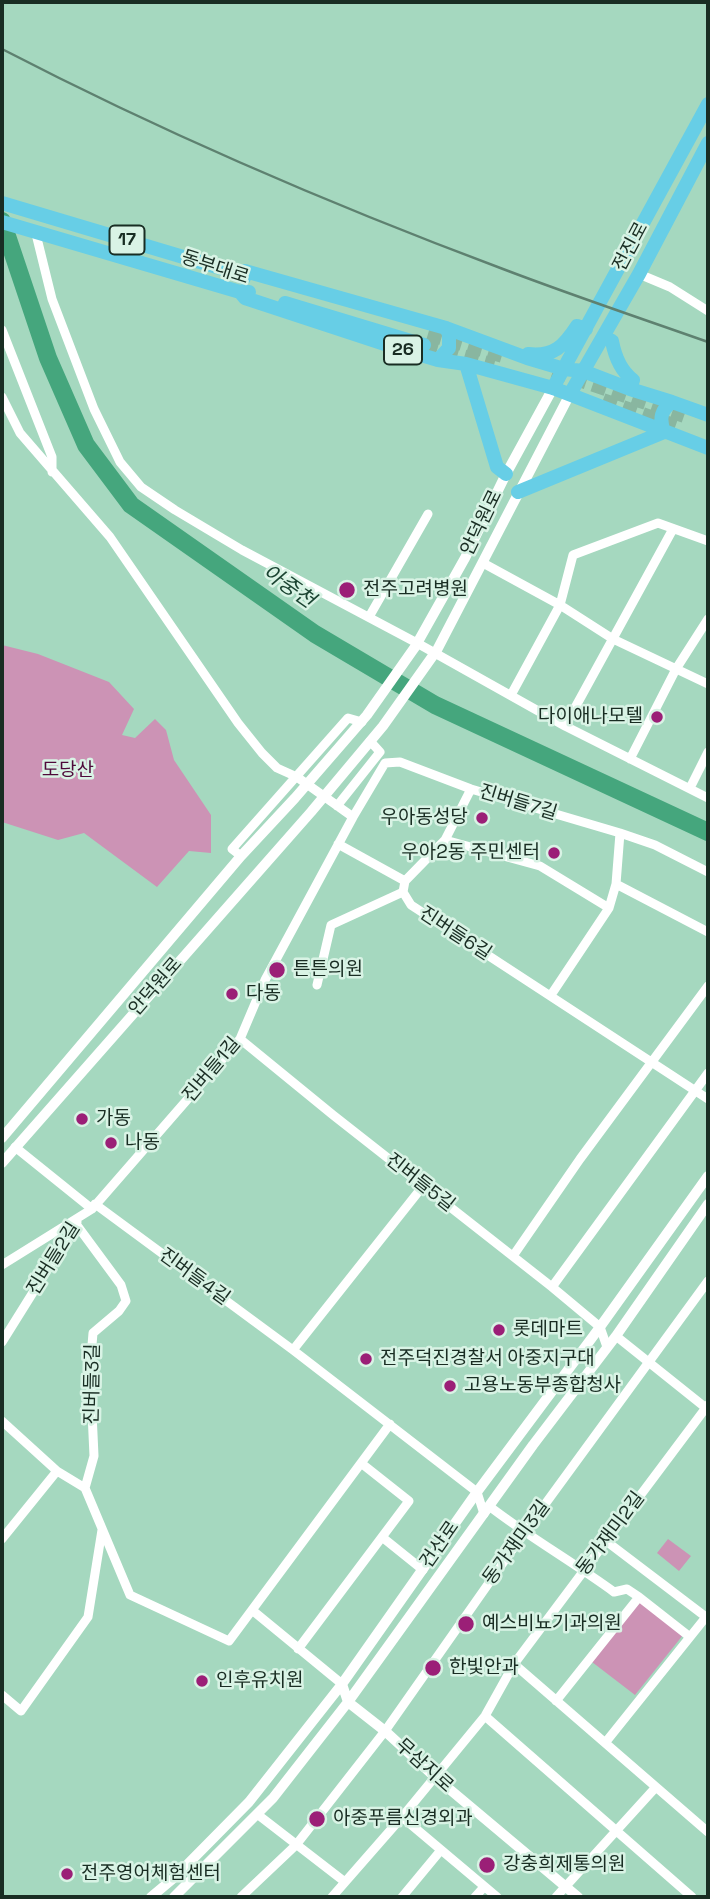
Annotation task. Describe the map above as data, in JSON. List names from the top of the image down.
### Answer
{
  "streets": {
    "main road": [
      "17",
      "전진로",
      "동부대로",
      "26"
    ],
    "street": [
      "안덕원로",
      "진버들7길",
      "진버들6길",
      "진버들1길",
      "진버들5길",
      "진버들2길",
      "진버들4길",
      "진버들3길",
      "동가재미2길",
      "동가재미3길",
      "건산로",
      "무삼지로"
    ]
  },
  "crossings": [
    ["전진로", "26"],
    ["전진로", "안덕원로"],
    ["동부대로", "26"],
    ["26", "안덕원로"],
    ["안덕원로", "진버들4길"],
    ["진버들7길", "진버들1길"],
    ["진버들1길", "진버들5길"],
    ["진버들1길", "진버들2길"],
    ["진버들1길", "진버들4길"],
    ["진버들5길", "건산로"],
    ["진버들2길", "진버들4길"],
    ["진버들2길", "진버들3길"],
    ["진버들4길", "건산로"],
    ["동가재미2길", "무삼지로"],
    ["동가재미3길", "무삼지로"],
    ["건산로", "무삼지로"]
  ],
  "water": ["아중천"],
  "parks": ["도당산"],
  "places": [
    "전주고려병원",
    "다이애나모텔",
    "우아동성당",
    "우아2동 주민센터",
    "튼튼의원",
    "다동",
    "가동",
    "나동",
    "롯데마트",
    "전주덕진경찰서 아중지구대",
    "고용노동부종합청사",
    "예스비뇨기과의원",
    "한빛안과",
    "인후유치원",
    "아중푸름신경외과",
    "강충희제통의원",
    "전주영어체험센터"
  ]
}
